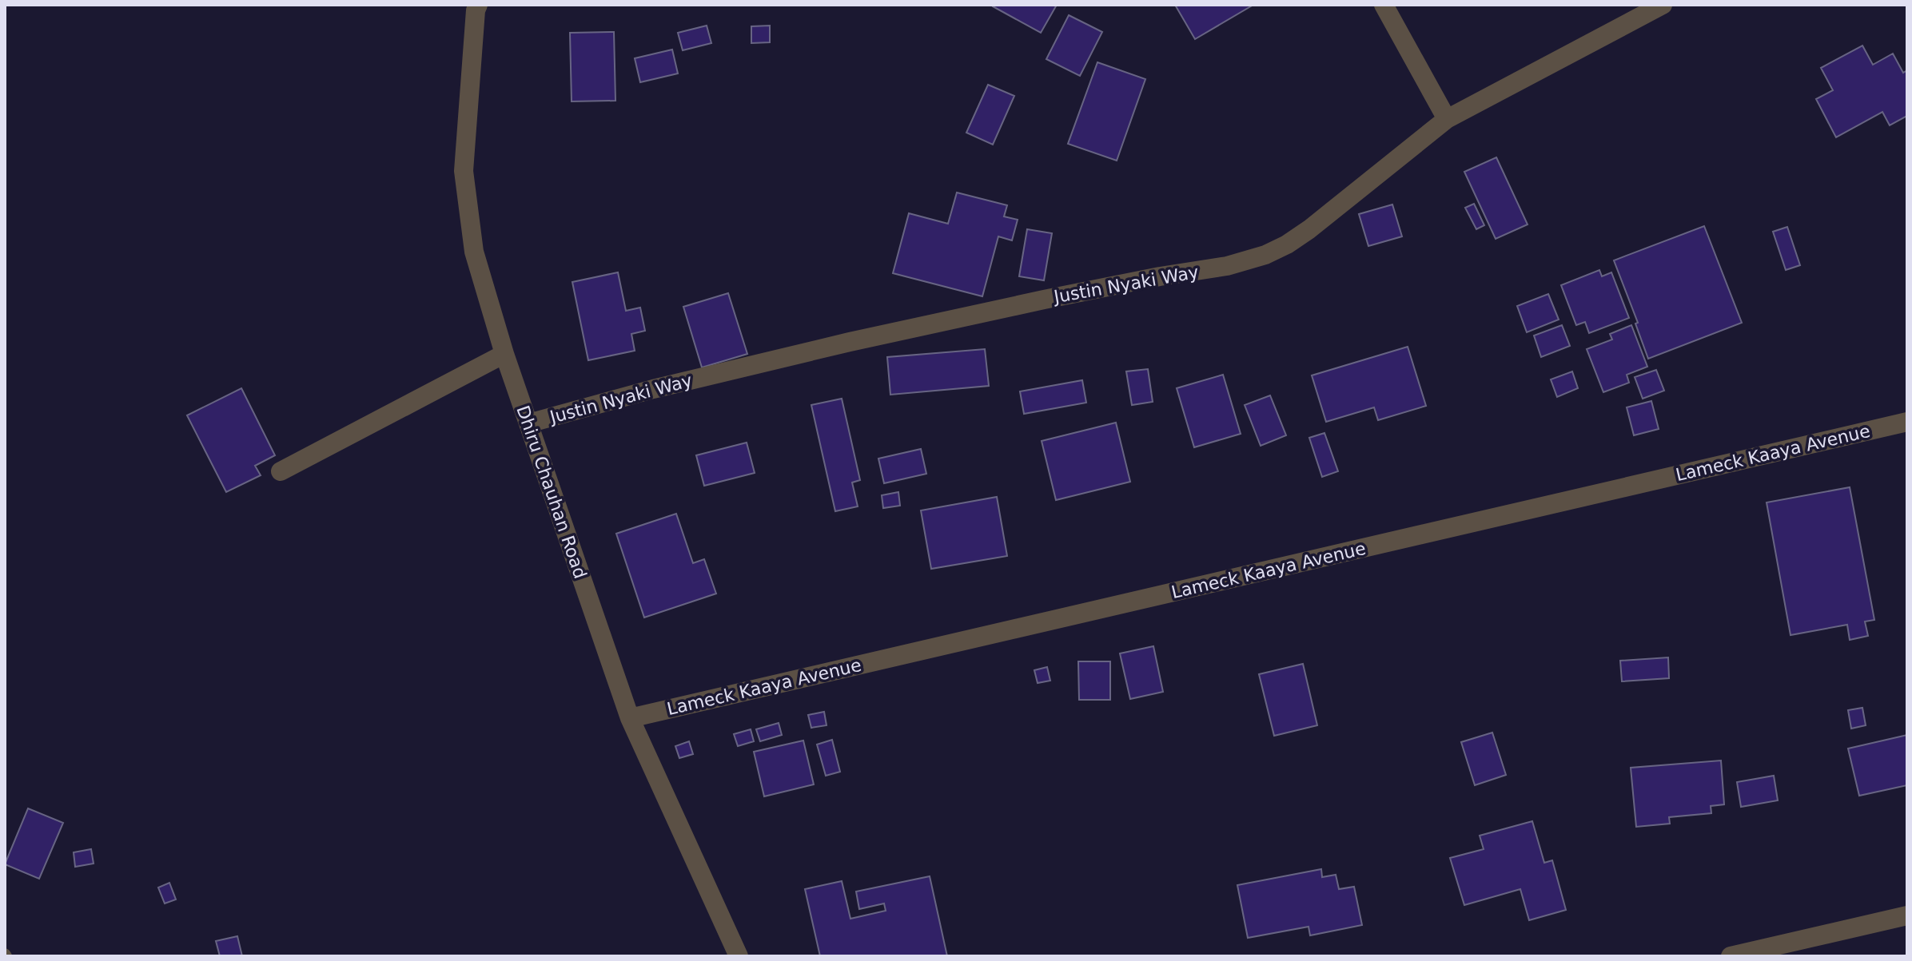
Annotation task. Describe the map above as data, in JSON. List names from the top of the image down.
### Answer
{
  "streets": {
    "street": ["Justin Nyaki Way", "Lameck Kaaya Avenue", "Dhiru Chauhan Road"]
  },
  "crossings": [
    ["Justin Nyaki Way", "Dhiru Chauhan Road"],
    ["Lameck Kaaya Avenue", "Dhiru Chauhan Road"]
  ]
}
